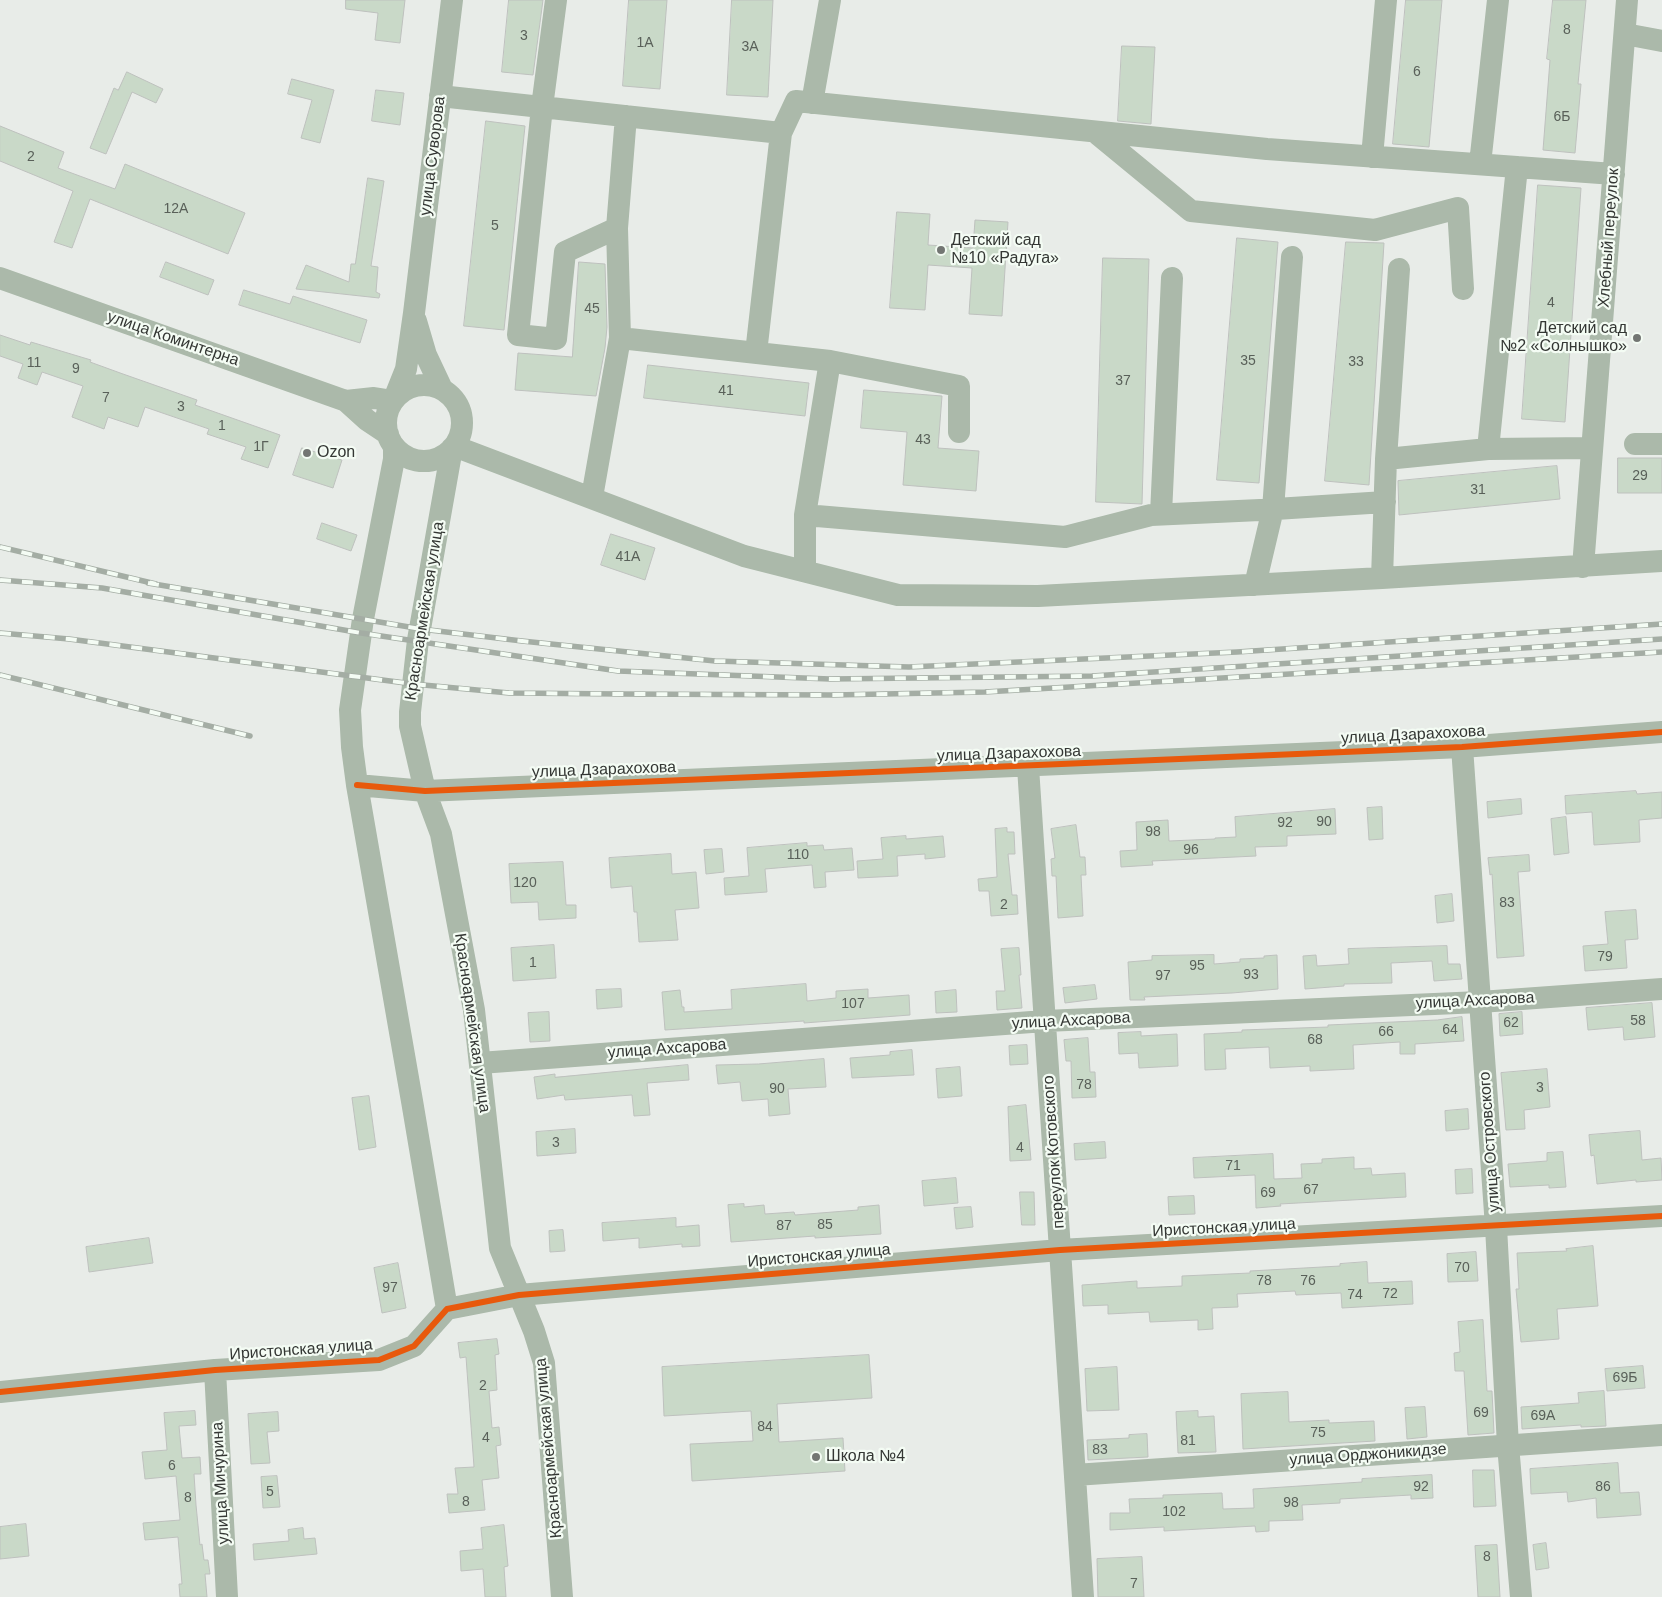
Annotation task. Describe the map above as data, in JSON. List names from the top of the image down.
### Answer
{
  "streets": {
    "street": [
      "улица Суворова",
      "Хлебный переулок",
      "улица Коминтерна",
      "Красноармейская улица",
      "улица Дзарахохова",
      "улица Ахсарова",
      "улица Островского",
      "переулок Котовского",
      "Иристонская улица",
      "улица Орджоникидзе",
      "улица Мичурина"
    ]
  },
  "crossings": [
    ["улица Суворова", "улица Коминтерна"],
    ["улица Суворова", "Красноармейская улица"],
    ["улица Коминтерна", "Красноармейская улица"],
    ["Красноармейская улица", "улица Дзарахохова"],
    ["Красноармейская улица", "улица Ахсарова"],
    ["Красноармейская улица", "Иристонская улица"],
    ["улица Дзарахохова", "улица Островского"],
    ["улица Дзарахохова", "переулок Котовского"],
    ["улица Ахсарова", "улица Островского"],
    ["улица Ахсарова", "переулок Котовского"],
    ["улица Островского", "Иристонская улица"],
    ["улица Островского", "улица Орджоникидзе"],
    ["переулок Котовского", "Иристонская улица"],
    ["переулок Котовского", "улица Орджоникидзе"],
    ["Иристонская улица", "улица Мичурина"]
  ],
  "places": [
    "Детский сад №10 «Радуга»",
    "Детский сад №2 «Солнышко»",
    "Ozon",
    "Школа №4"
  ],
  "house_numbers": [
    "8",
    "3",
    "1А",
    "3А",
    "6",
    "6Б",
    "2",
    "12А",
    "5",
    "4",
    "45",
    "35",
    "33",
    "11",
    "9",
    "37",
    "41",
    "7",
    "3",
    "1",
    "43",
    "1Г",
    "29",
    "31",
    "41А",
    "90",
    "92",
    "98",
    "96",
    "110",
    "120",
    "83",
    "2",
    "79",
    "1",
    "95",
    "93",
    "97",
    "107",
    "58",
    "62",
    "64",
    "66",
    "68",
    "78",
    "3",
    "90",
    "3",
    "4",
    "71",
    "67",
    "69",
    "85",
    "87",
    "70",
    "78",
    "76",
    "97",
    "72",
    "74",
    "69Б",
    "2",
    "69",
    "69А",
    "84",
    "75",
    "4",
    "81",
    "83",
    "6",
    "92",
    "86",
    "5",
    "8",
    "8",
    "98",
    "102",
    "8",
    "7"
  ]
}
